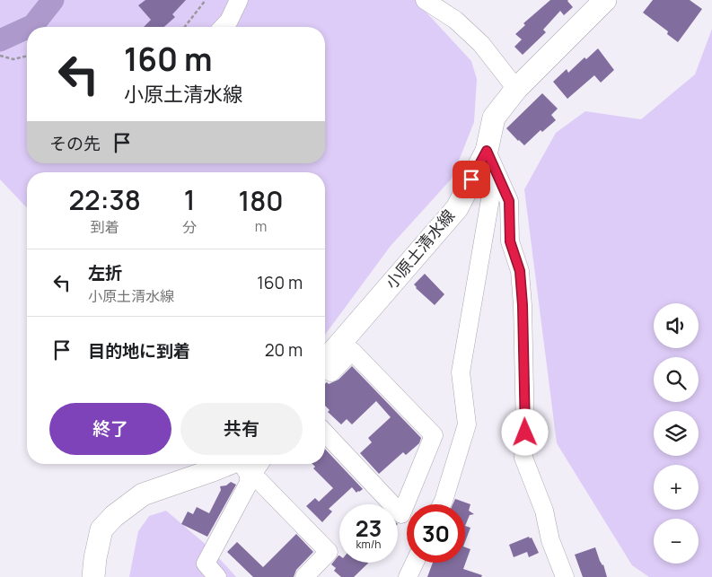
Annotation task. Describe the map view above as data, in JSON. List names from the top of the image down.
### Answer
{
  "streets": {
    "main road": ["小原土清水線"]
  },
  "page": {
    "turn": ["160 m", "小原土清水線"],
    "then": "その先",
    "eta": [
      "22:38",
      "到着",
      "1",
      "分",
      "180",
      "m"
    ],
    "list": [
      {
        "name": "左折",
        "note": "小原土清水線",
        "value": "160 m"
      },
      {
        "name": "目的地に到着",
        "value": "20 m"
      }
    ],
    "map_buttons": ["+", "−"],
    "buttons": ["終了", "共有"],
    "speed": "23 km/h",
    "limit": "30"
  }
}
